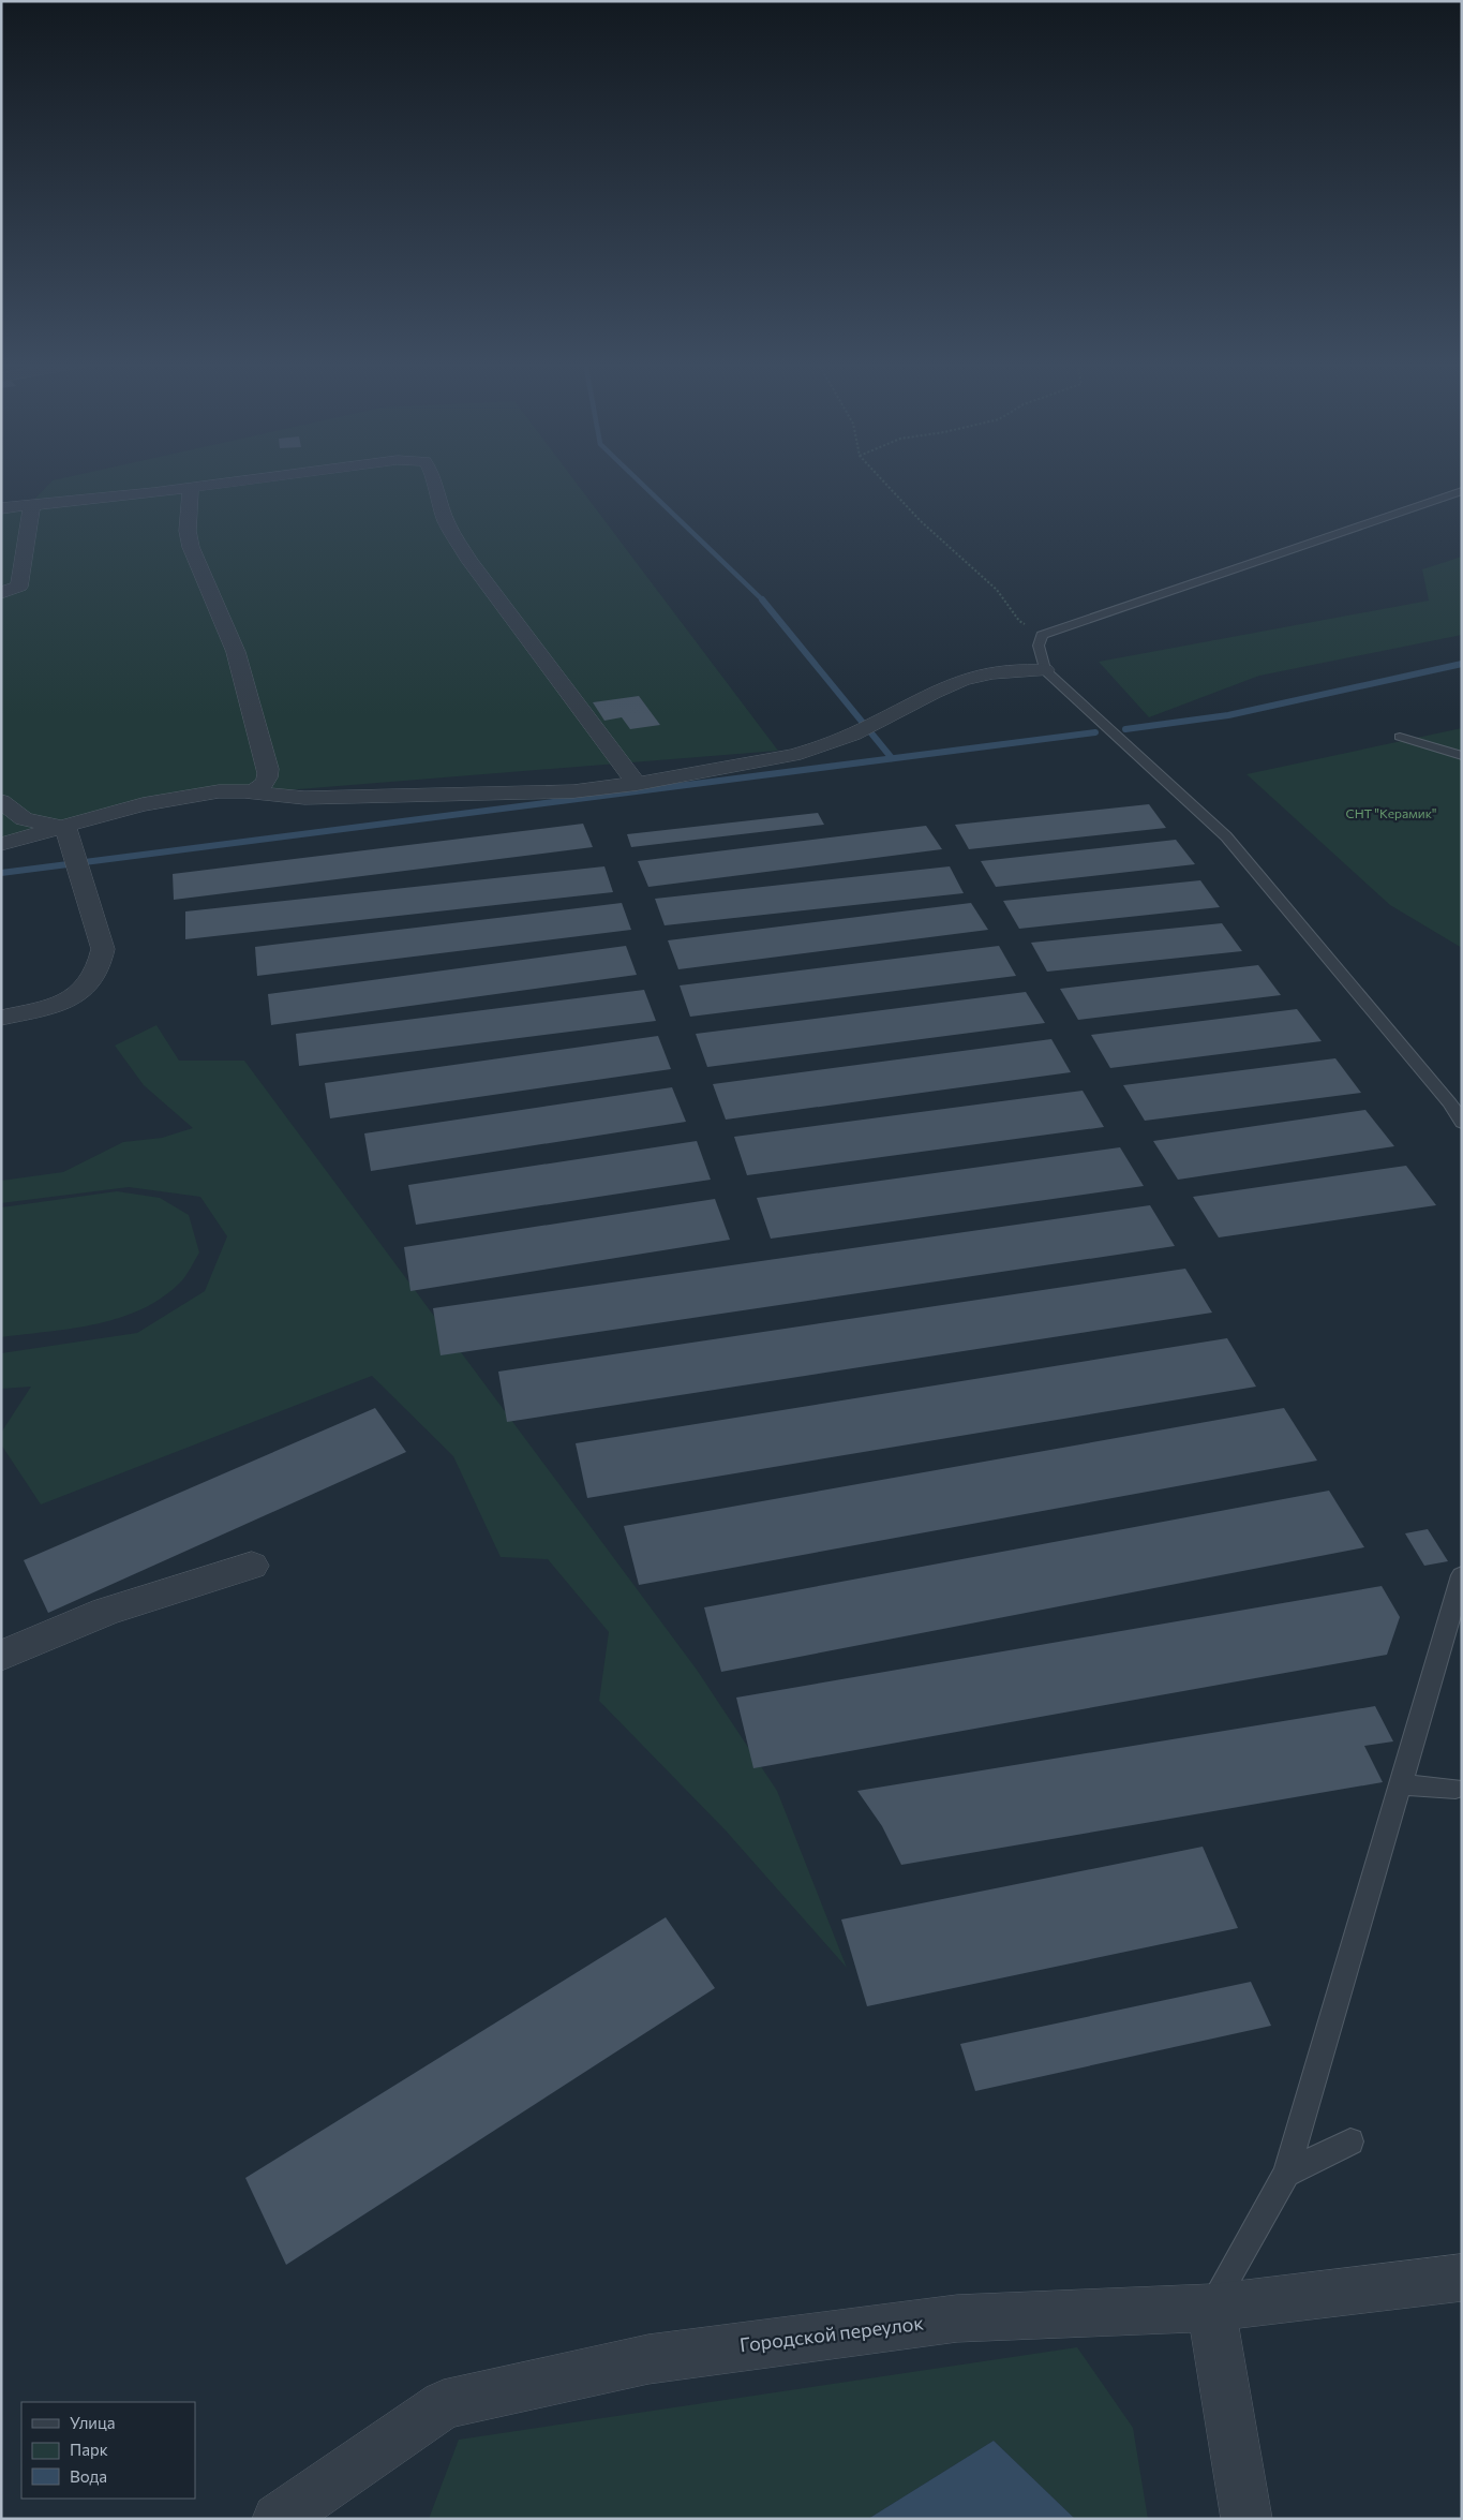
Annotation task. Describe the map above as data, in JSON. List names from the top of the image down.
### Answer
{
  "streets": {
    "street": ["Городской переулок"]
  },
  "parks": ["СНТ \"Керамик\""],
  "legend": ["Улица", "Парк", "Вода"]
}
